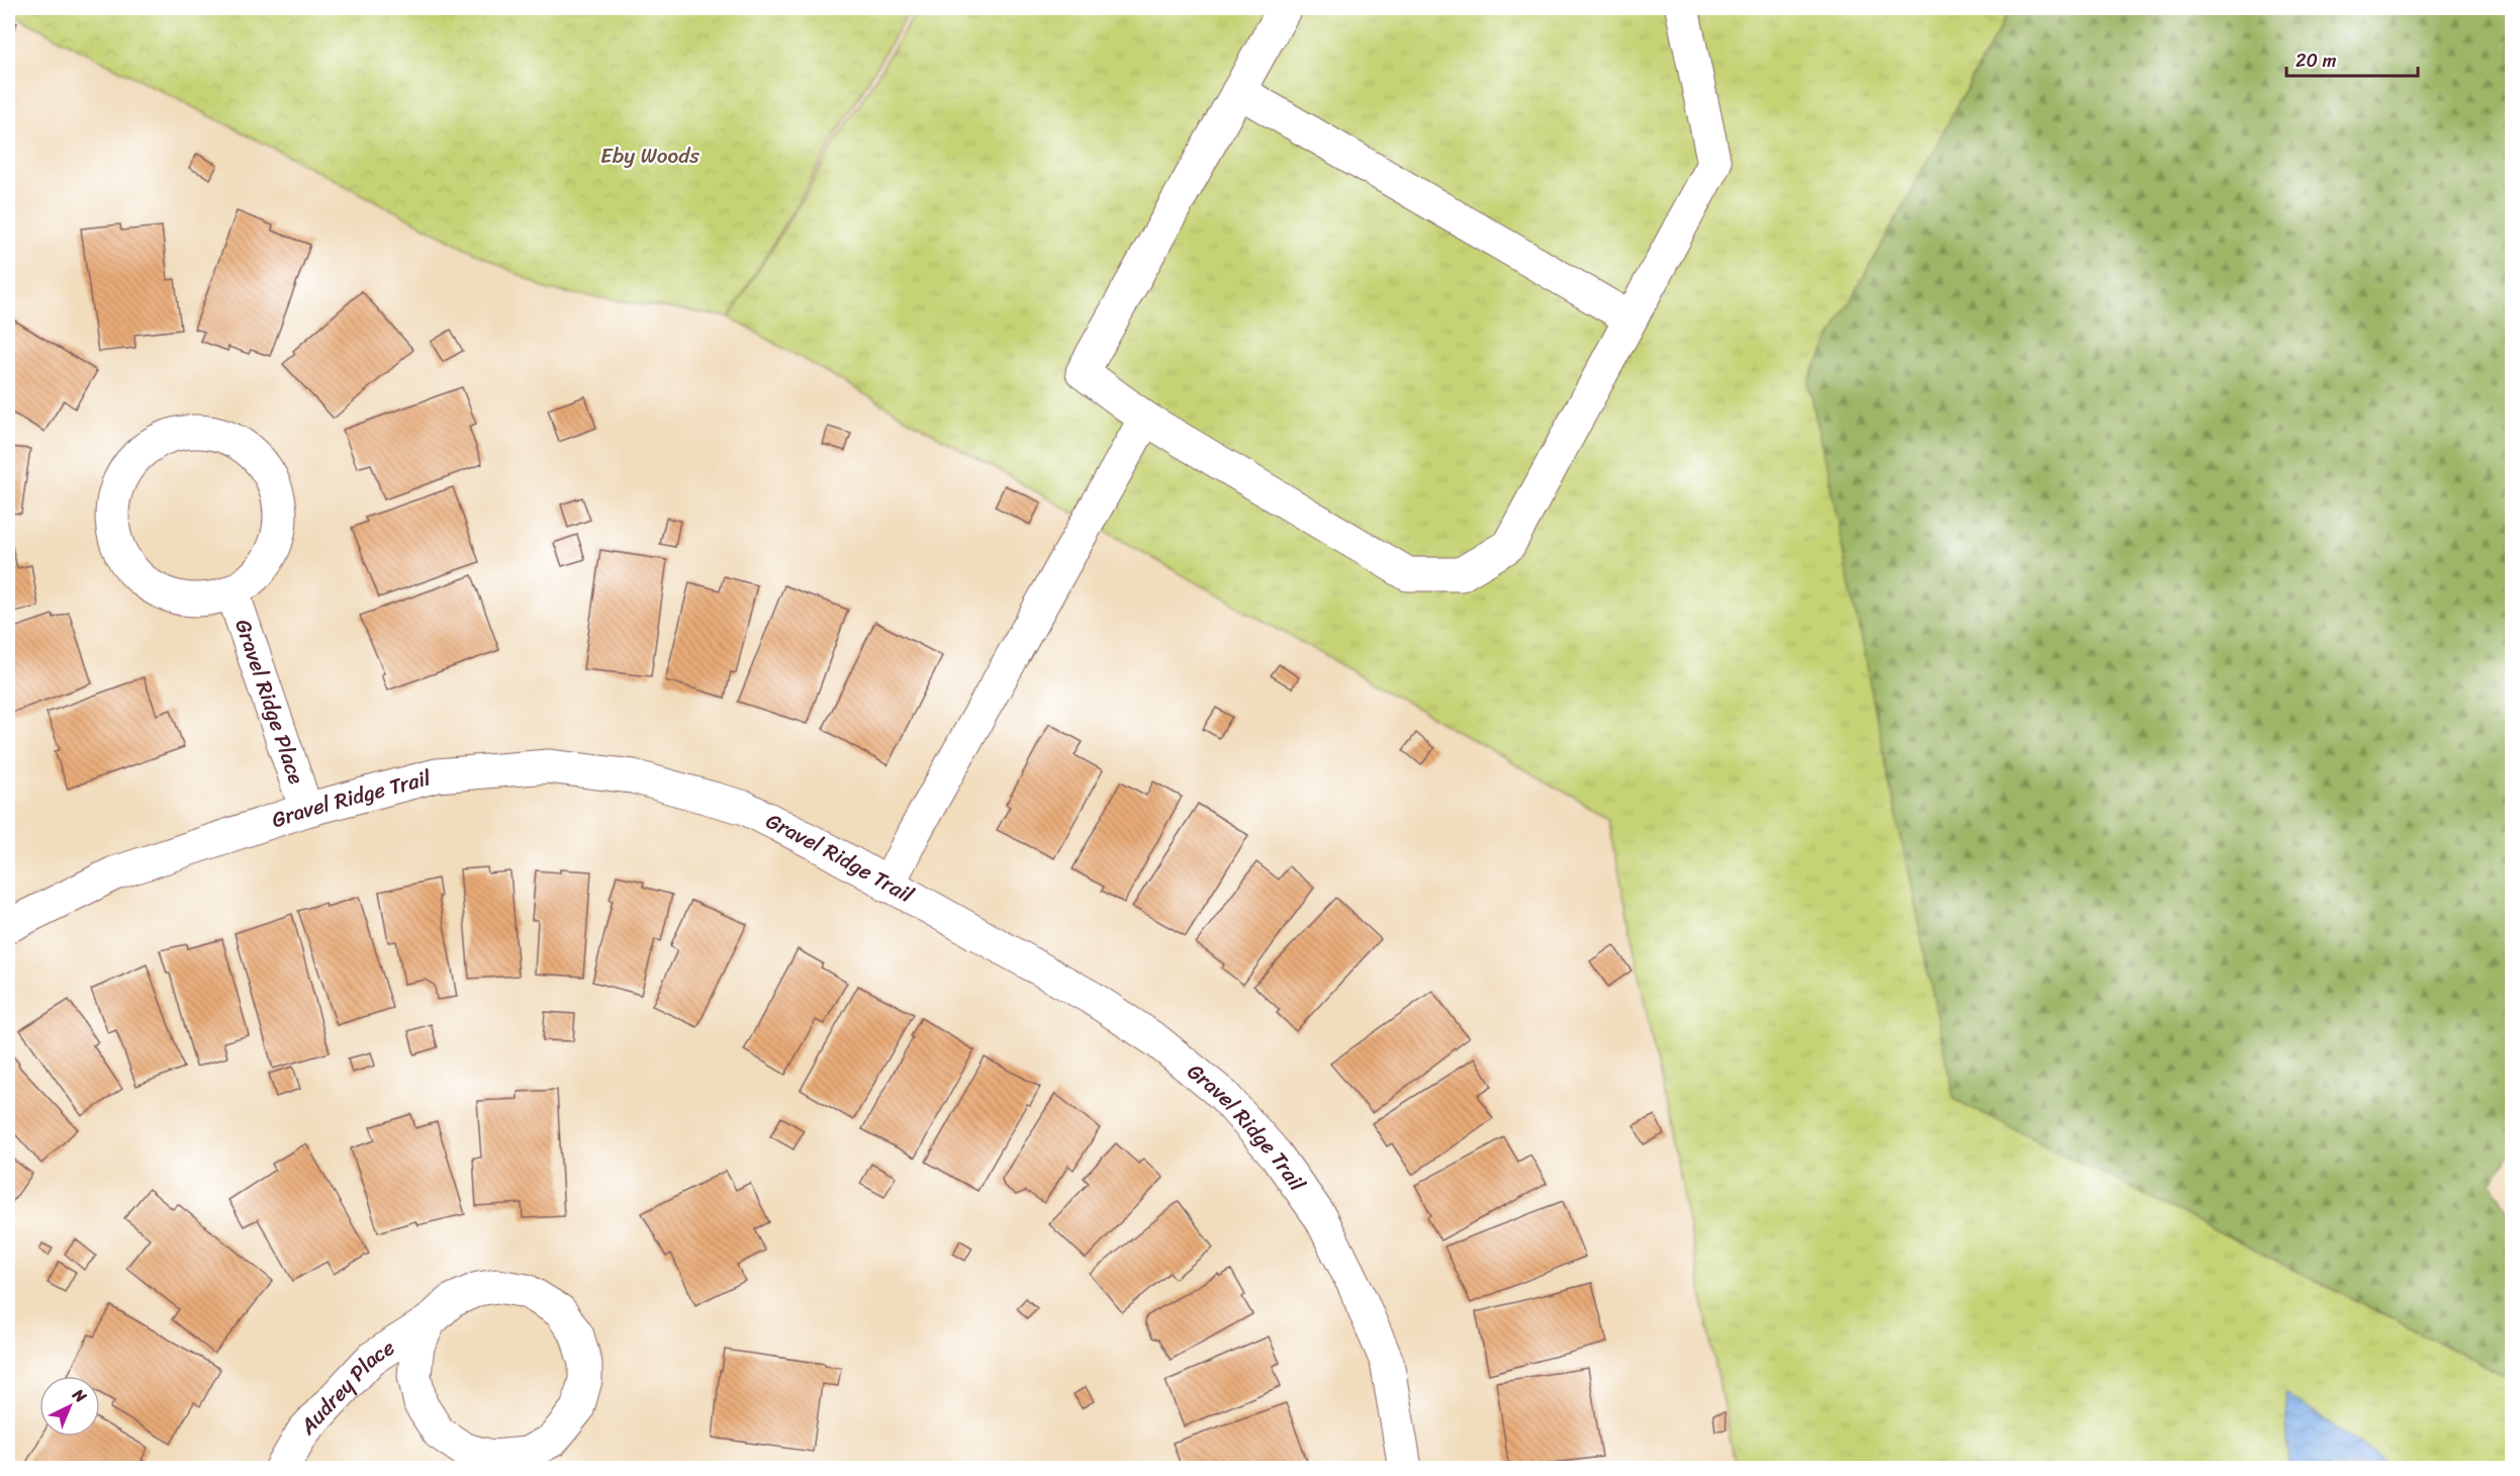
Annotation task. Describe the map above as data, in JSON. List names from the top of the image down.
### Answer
{
  "streets": {
    "street": ["Gravel Ridge Place", "Gravel Ridge Trail", "Audrey Place"]
  },
  "crossings": [
    ["Gravel Ridge Place", "Gravel Ridge Trail"]
  ],
  "parks": ["Eby Woods"],
  "scale_bar": "20 m",
  "north": "top right"
}
